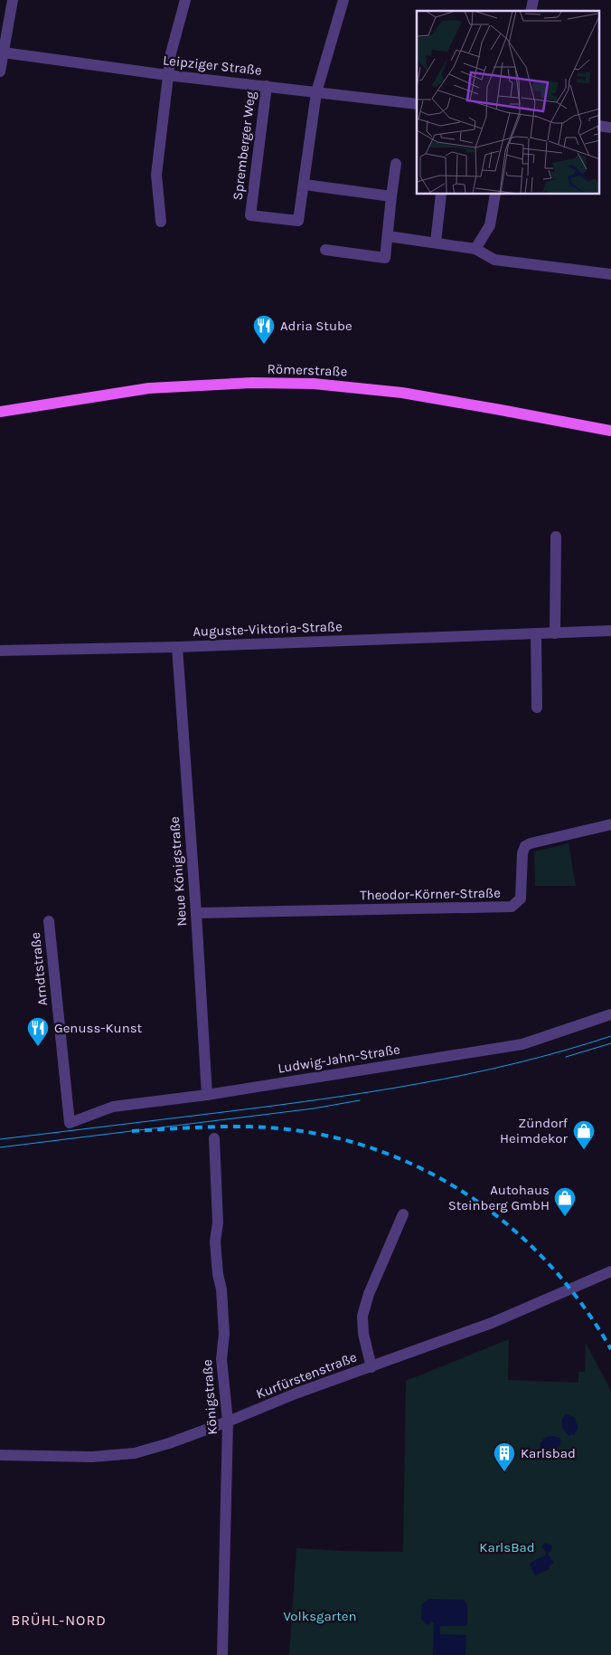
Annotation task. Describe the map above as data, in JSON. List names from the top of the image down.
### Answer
{
  "streets": {
    "main road": ["Römerstraße"],
    "street": [
      "Leipziger Straße",
      "Spremberger Weg",
      "Auguste-Viktoria-Straße",
      "Neue Königstraße",
      "Theodor-Körner-Straße",
      "Arndtstraße",
      "Ludwig-Jahn-Straße",
      "Kurfürstenstraße",
      "Königstraße"
    ]
  },
  "crossings": [
    ["Leipziger Straße", "Spremberger Weg"],
    ["Auguste-Viktoria-Straße", "Neue Königstraße"],
    ["Neue Königstraße", "Theodor-Körner-Straße"],
    ["Neue Königstraße", "Ludwig-Jahn-Straße"],
    ["Arndtstraße", "Ludwig-Jahn-Straße"],
    ["Kurfürstenstraße", "Königstraße"]
  ],
  "districts": ["BRÜHL-NORD"],
  "parks": ["KarlsBad", "Volksgarten"],
  "places": {
    "restaurant": ["Adria Stube", "Genuss-Kunst"],
    "shop": ["Zündorf Heimdekor", "Autohaus Steinberg GmbH"],
    "building": ["Karlsbad"]
  }
}
